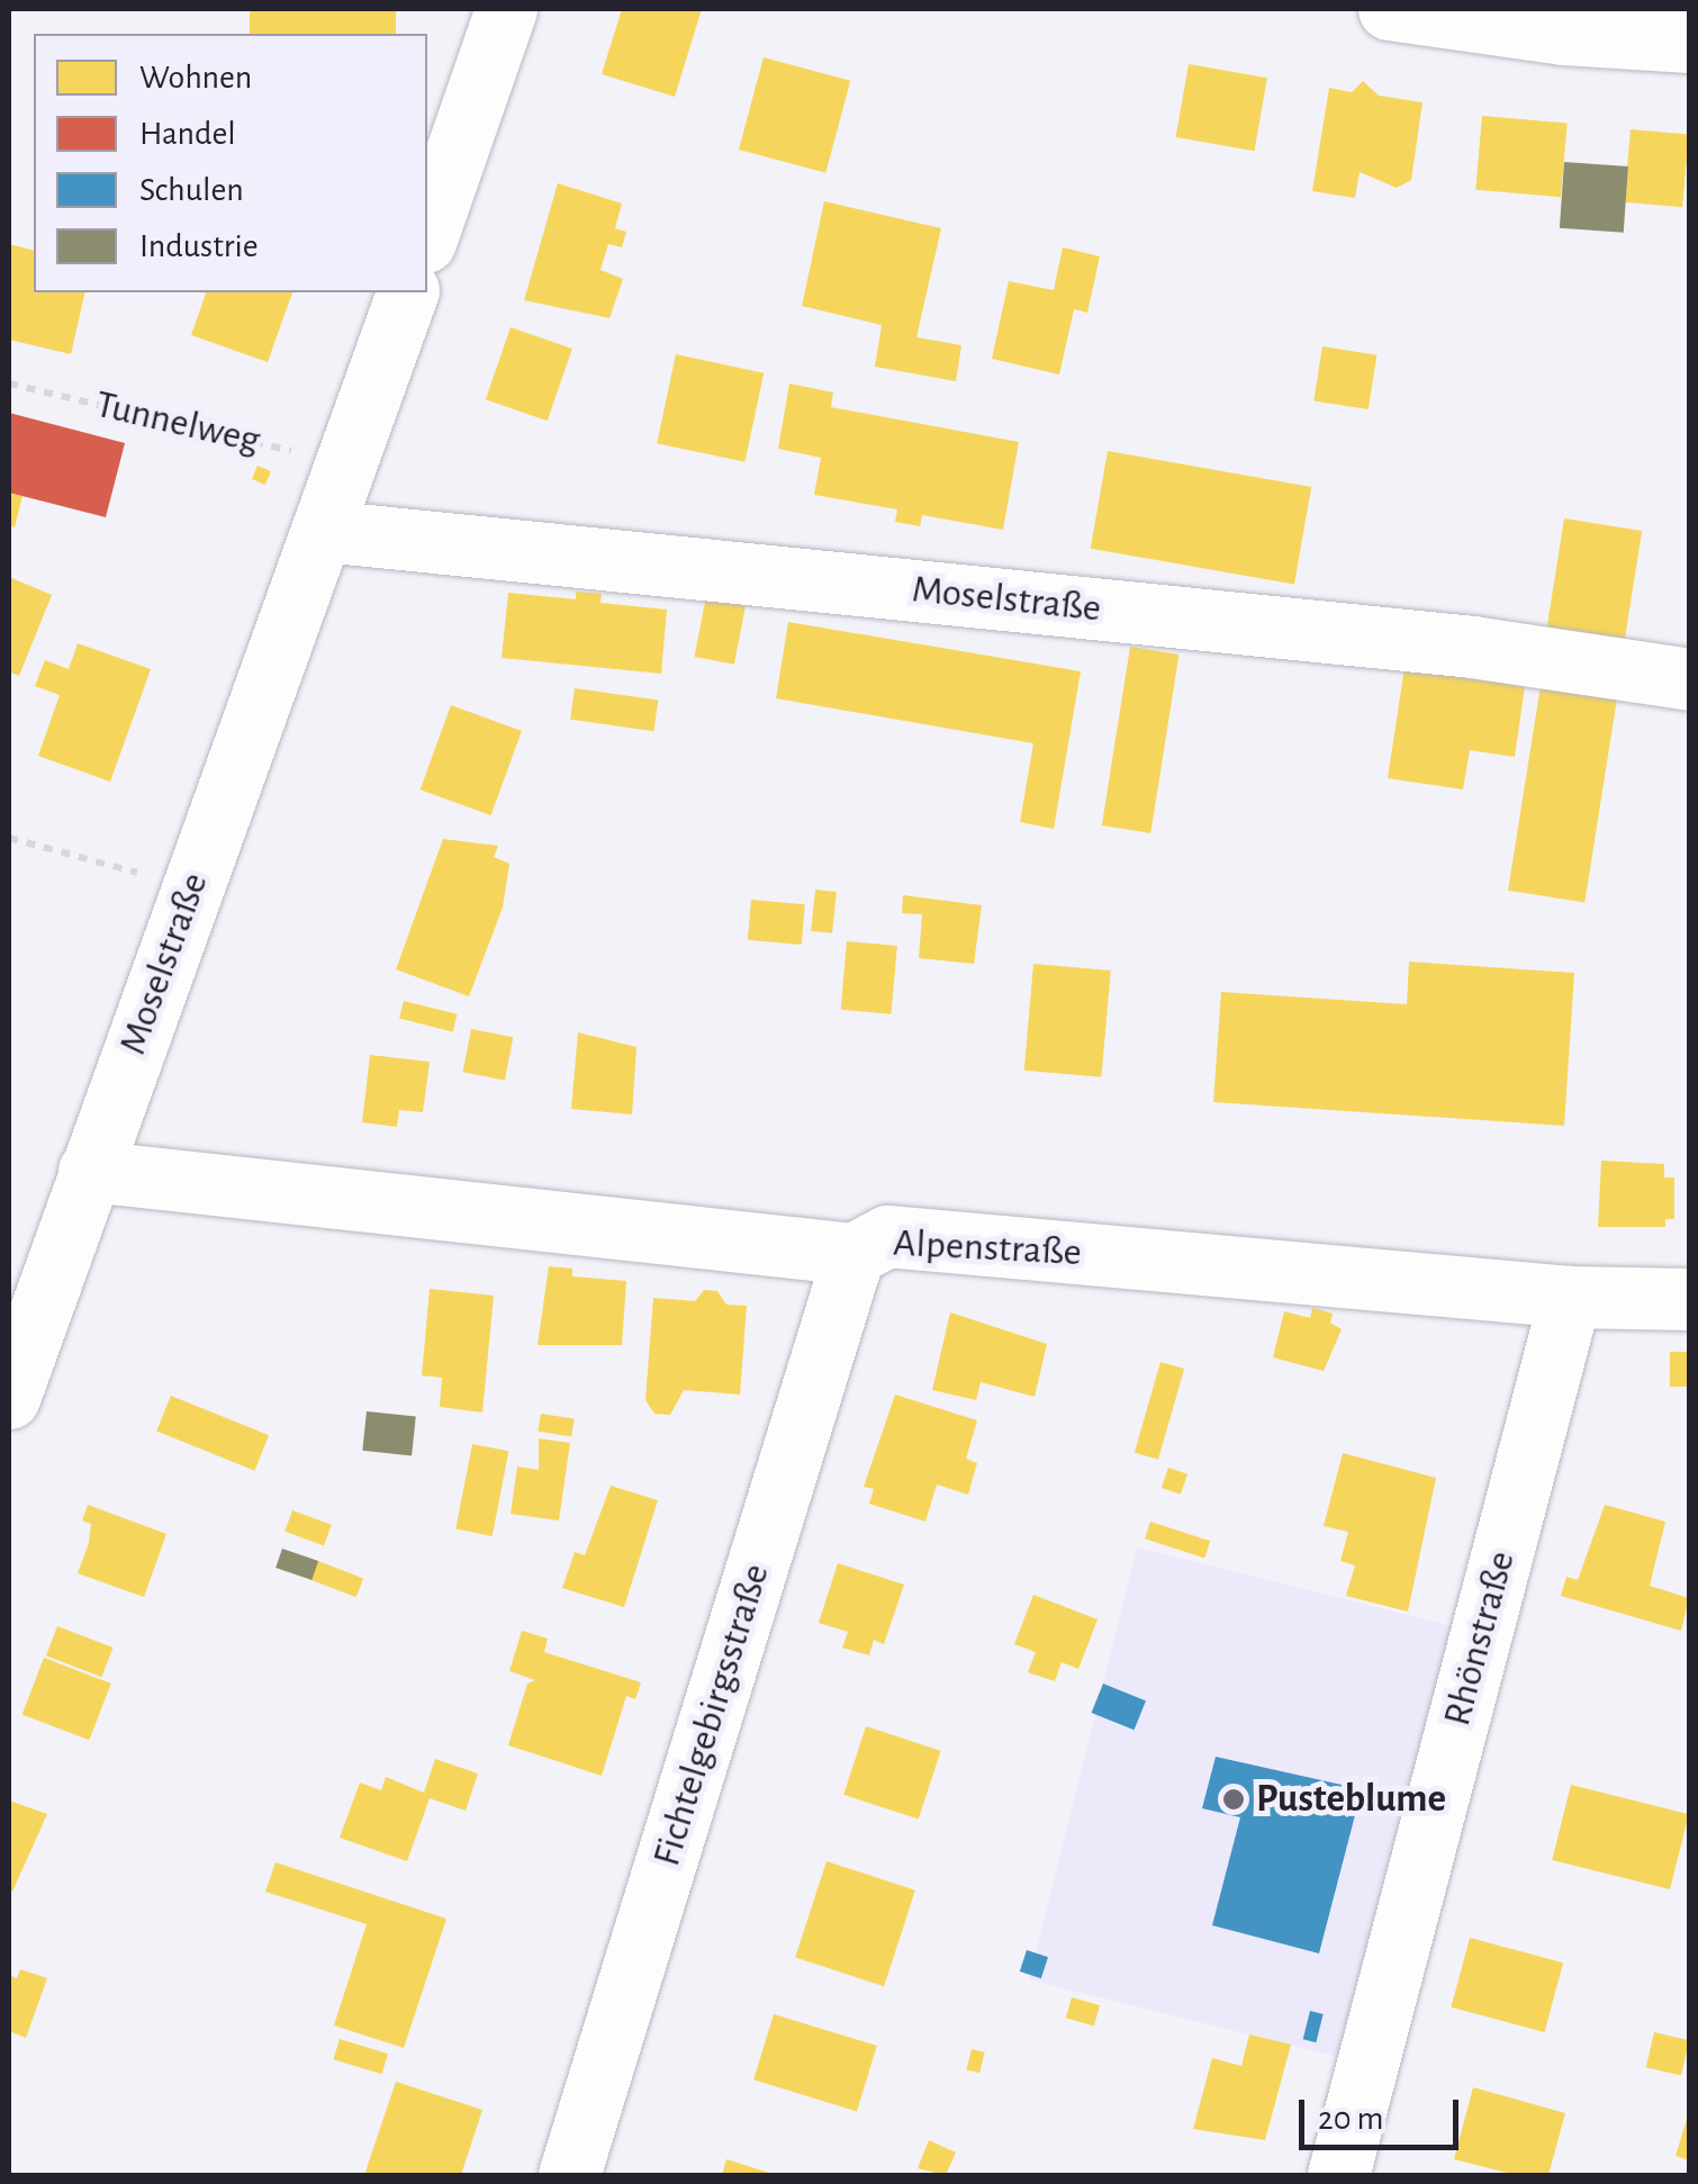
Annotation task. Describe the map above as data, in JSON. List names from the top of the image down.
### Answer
{
  "streets": {
    "street": [
      "Moselstraße",
      "Alpenstraße",
      "Rhönstraße",
      "Fichtelgebirgsstraße"
    ],
    "path": ["Tunnelweg"]
  },
  "crossings": [
    ["Tunnelweg", "Moselstraße"],
    ["Moselstraße", "Alpenstraße"],
    ["Alpenstraße", "Rhönstraße"],
    ["Alpenstraße", "Fichtelgebirgsstraße"]
  ],
  "places": ["Pusteblume"],
  "legend": [
    "Wohnen",
    "Handel",
    "Schulen",
    "Industrie"
  ],
  "scale_bar": "20 m"
}
